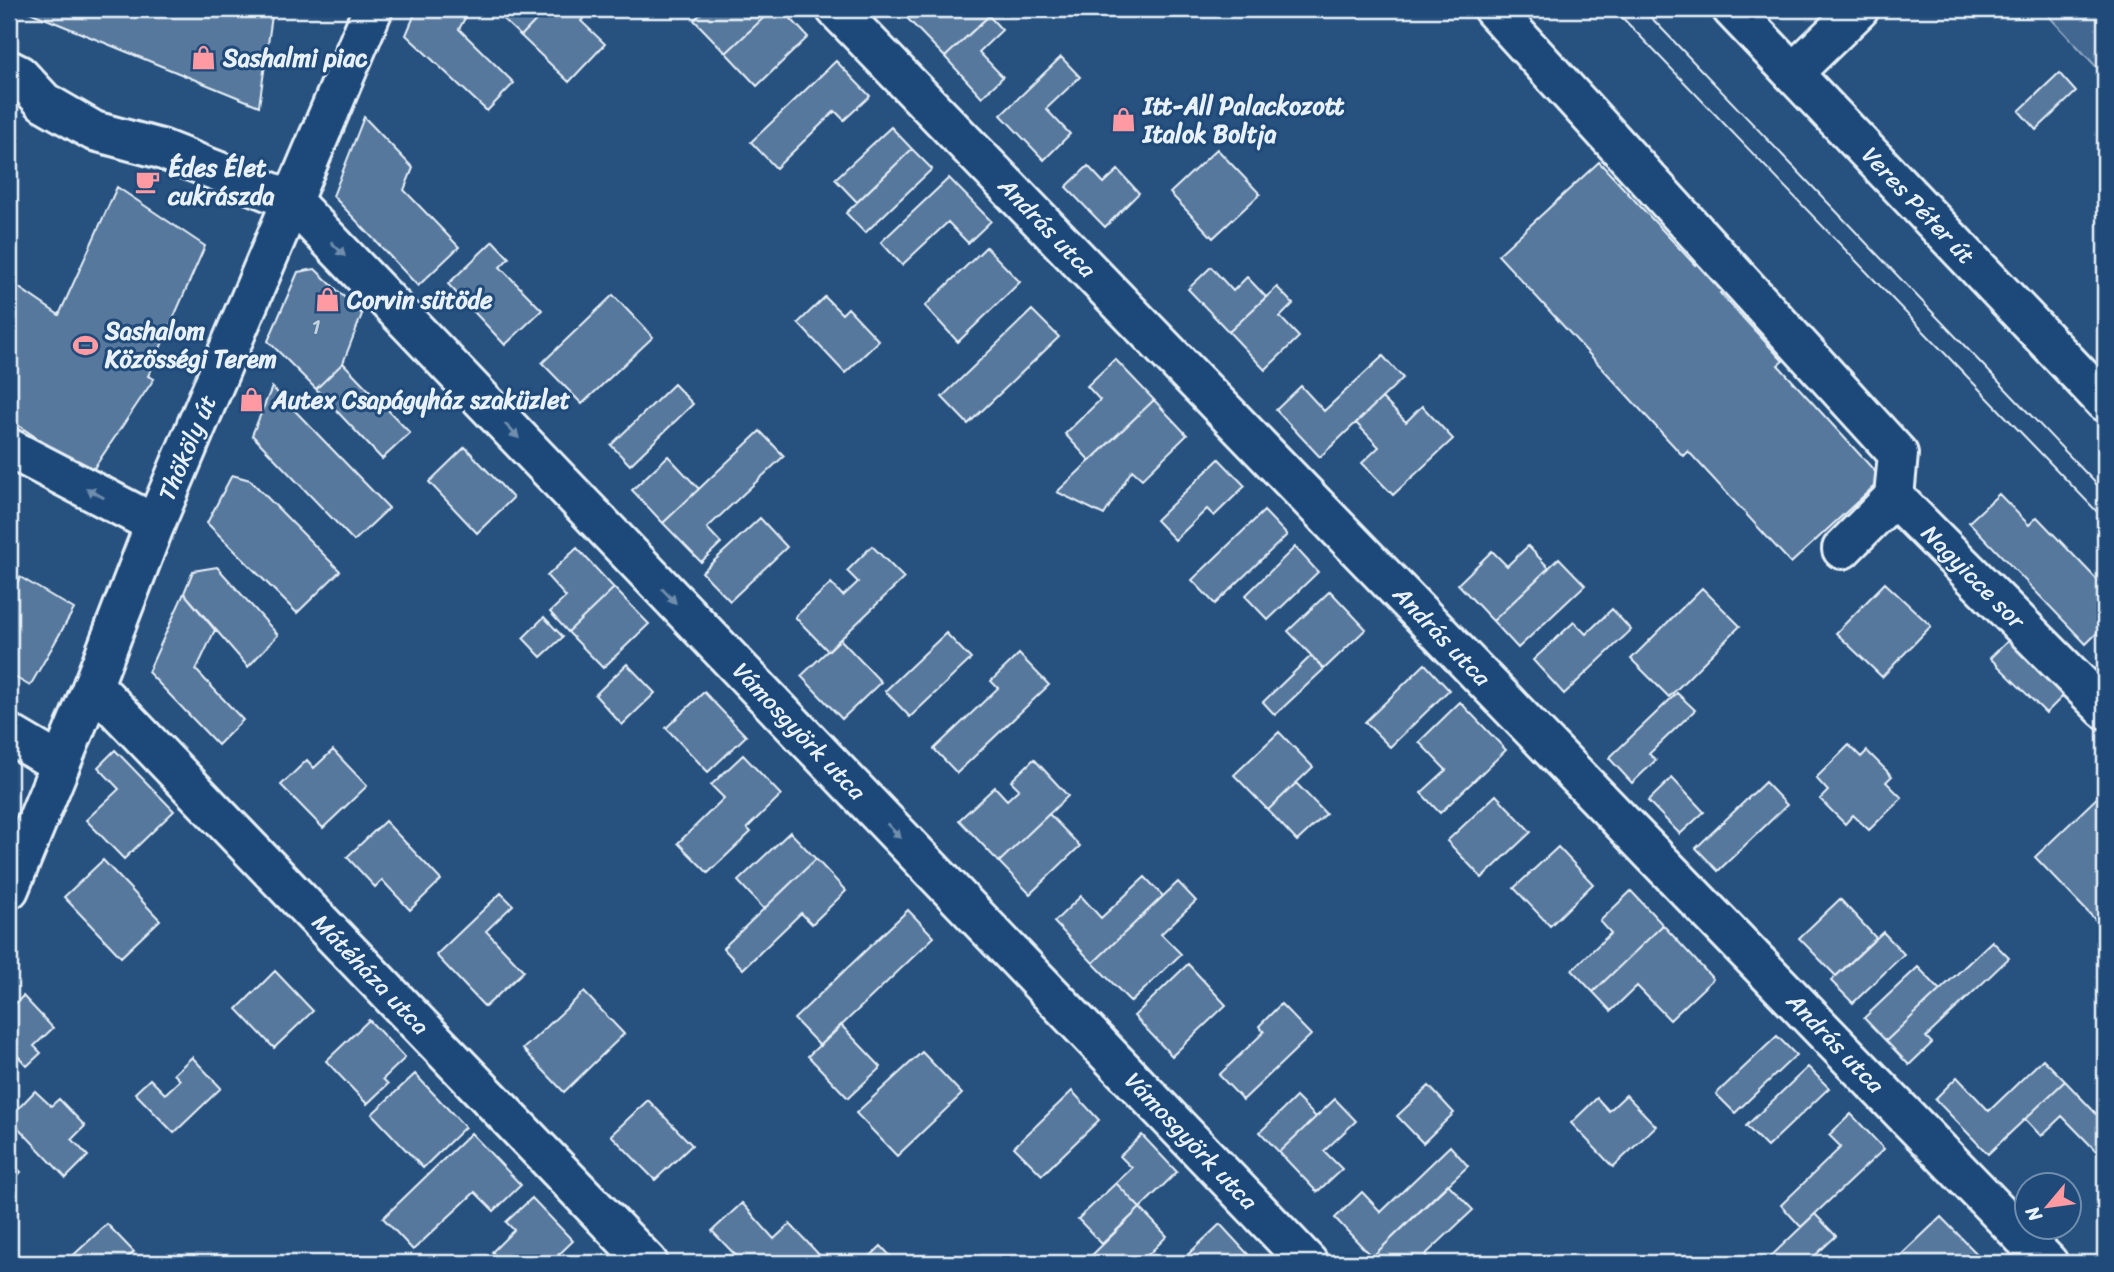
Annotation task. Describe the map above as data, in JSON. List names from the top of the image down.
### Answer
{
  "streets": {
    "street": [
      "Veres Péter út",
      "András utca",
      "Thököly út",
      "Nagyicce sor",
      "Vámosgyörk utca",
      "Mátéháza utca"
    ]
  },
  "crossings": [
    ["Thököly út", "Vámosgyörk utca"],
    ["Thököly út", "Mátéháza utca"]
  ],
  "one_way": ["Vámosgyörk utca"],
  "places": {
    "shop": [
      "Sashalmi piac",
      "Itt-All Palackozott Italok Boltja",
      "Corvin sütöde",
      "Autex Csapágyház szaküzlet"
    ],
    "cafe": ["Édes Élet cukrászda"],
    "sports": ["Sashalom Közösségi Terem"]
  },
  "house_numbers": ["1"],
  "north": "bottom left"
}
